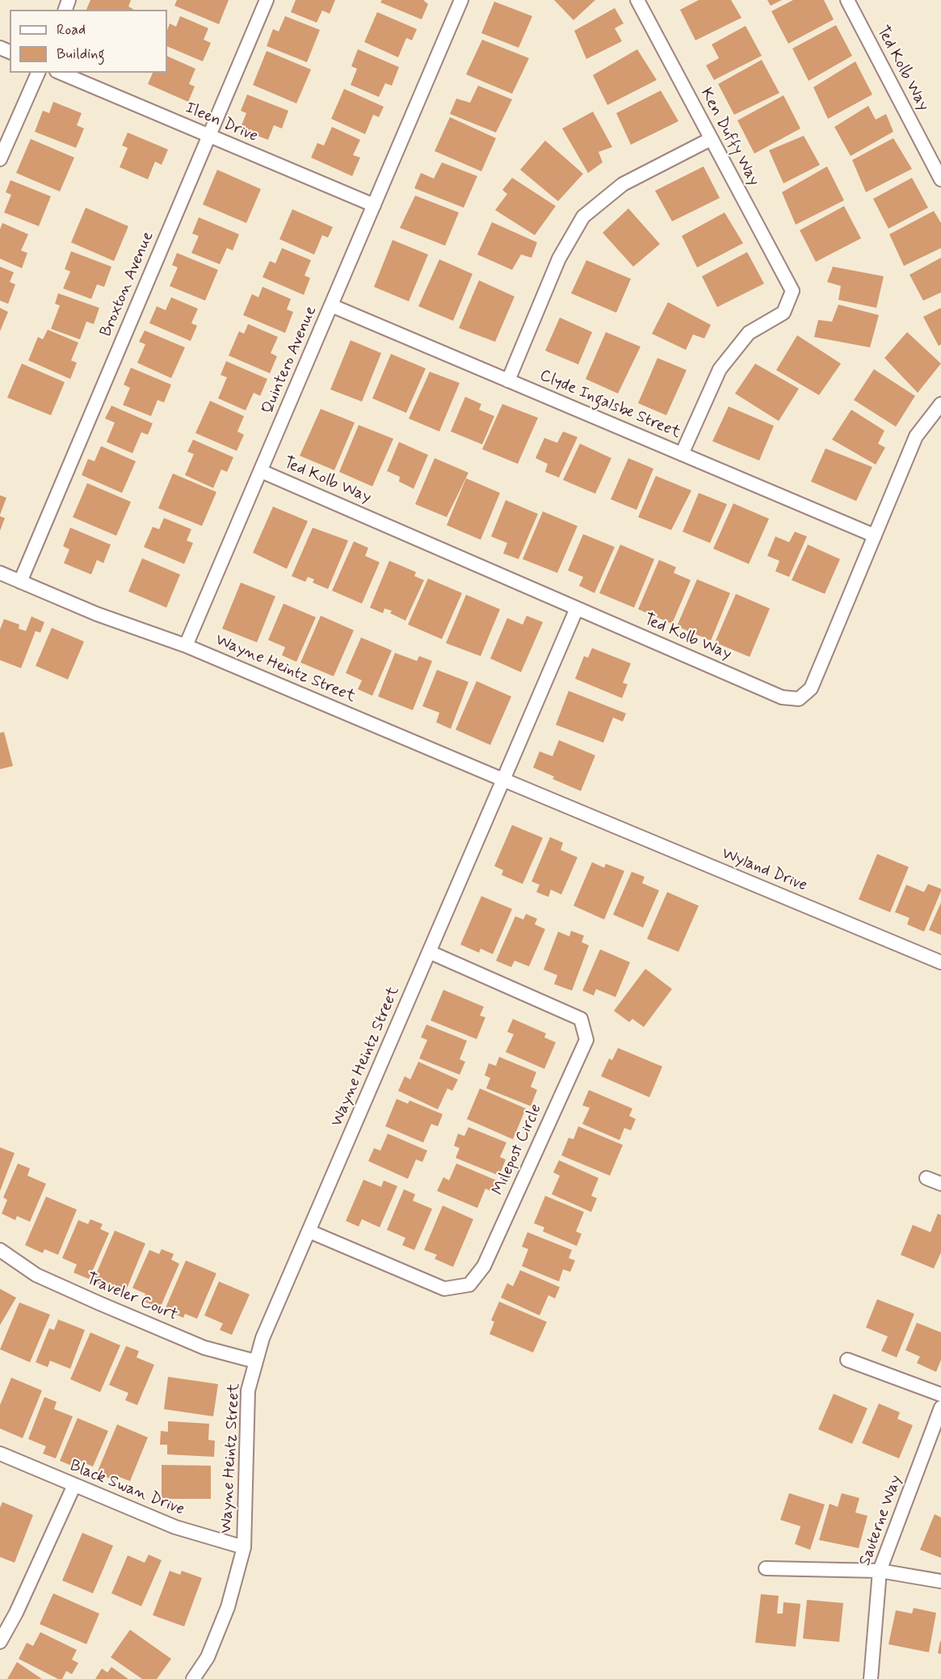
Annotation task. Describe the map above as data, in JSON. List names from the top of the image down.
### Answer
{
  "streets": {
    "street": [
      "Ted Kolb Way",
      "Ileen Drive",
      "Ken Duffy Way",
      "Broxton Avenue",
      "Quintero Avenue",
      "Clyde Ingalsbe Street",
      "Wayne Heintz Street",
      "Wyland Drive",
      "Milepost Circle",
      "Traveler Court",
      "Black Swan Drive",
      "Sauterne Way"
    ]
  },
  "crossings": [
    ["Ted Kolb Way", "Quintero Avenue"],
    ["Ted Kolb Way", "Clyde Ingalsbe Street"],
    ["Ileen Drive", "Broxton Avenue"],
    ["Ileen Drive", "Quintero Avenue"],
    ["Ken Duffy Way", "Clyde Ingalsbe Street"],
    ["Quintero Avenue", "Clyde Ingalsbe Street"],
    ["Quintero Avenue", "Wayne Heintz Street"],
    ["Wayne Heintz Street", "Wyland Drive"],
    ["Wayne Heintz Street", "Milepost Circle"],
    ["Wayne Heintz Street", "Traveler Court"],
    ["Wayne Heintz Street", "Black Swan Drive"]
  ],
  "legend": ["Road", "Building"]
}
